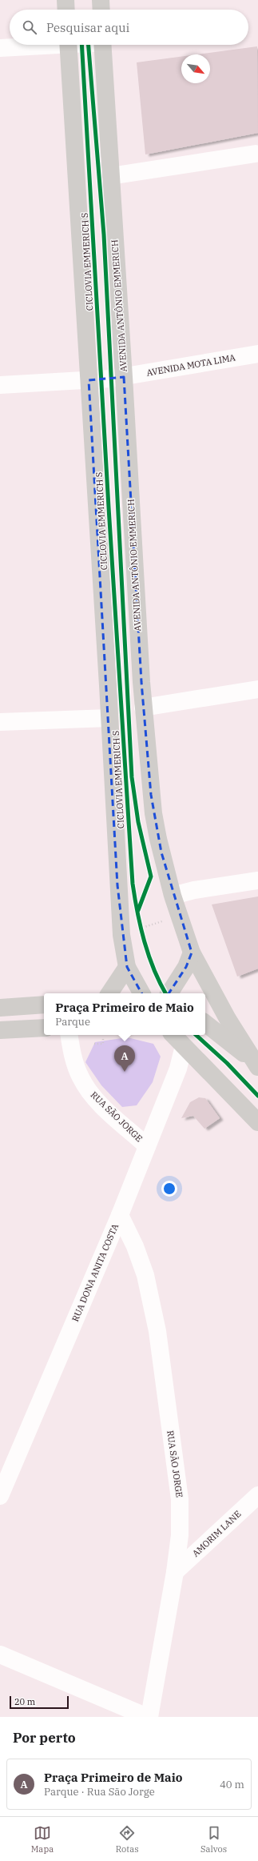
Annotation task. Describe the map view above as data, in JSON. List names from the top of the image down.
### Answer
{
  "streets": {
    "main road": ["AVENIDA ANTÔNIO EMMERICH"],
    "street": [
      "AVENIDA MOTA LIMA",
      "RUA SÃO JORGE",
      "RUA DONA ANITA COSTA",
      "AMORIM LANE"
    ],
    "cycle path": ["CICLOVIA EMMERICH S"]
  },
  "crossings": [
    ["AVENIDA ANTÔNIO EMMERICH", "AVENIDA MOTA LIMA"],
    ["RUA SÃO JORGE", "RUA DONA ANITA COSTA"],
    ["RUA SÃO JORGE", "AMORIM LANE"]
  ],
  "scale_bar": "20 m",
  "north": "bottom right",
  "page": {
    "search": "Pesquisar aqui",
    "popup": ["Praça Primeiro de Maio", "Parque"],
    "pins": "A",
    "scale": "20 m",
    "heading": "Por perto",
    "list": [
      {
        "mark": "A",
        "name": "Praça Primeiro de Maio",
        "note": "Parque · Rua São Jorge",
        "value": "40 m"
      }
    ],
    "nav": ["Mapa", "Rotas", "Salvos"]
  }
}
